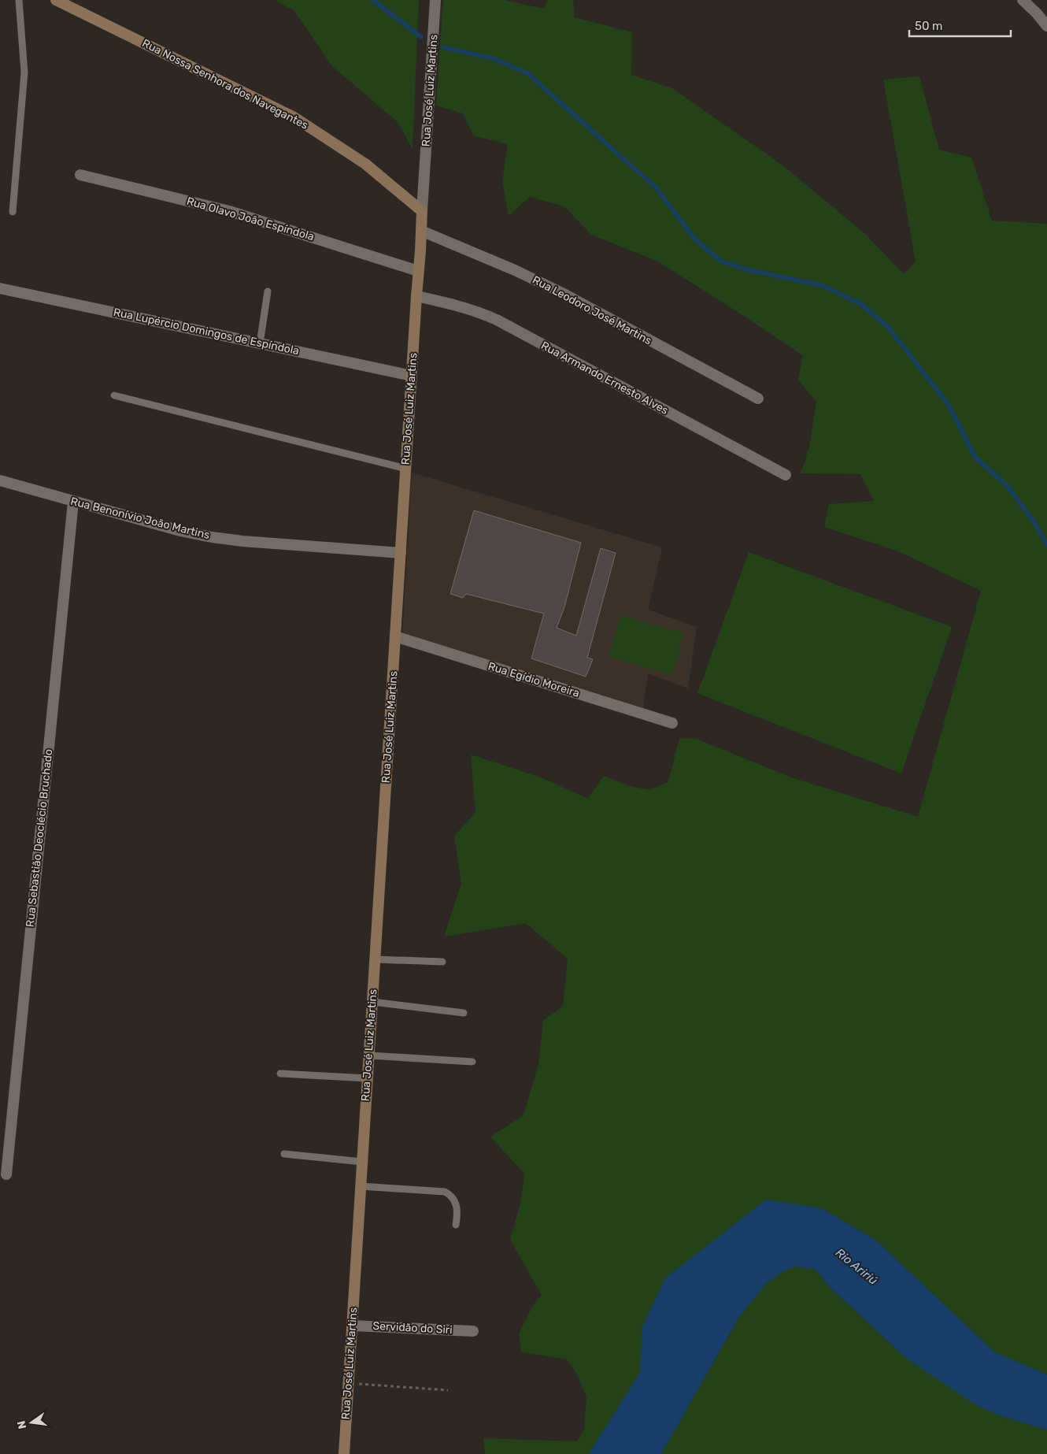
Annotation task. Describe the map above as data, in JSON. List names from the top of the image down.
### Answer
{
  "streets": {
    "main road": ["Rua Nossa Senhora dos Navegantes", "Rua José Luiz Martins"],
    "street": [
      "Rua Olavo João Espíndola",
      "Rua Leodoro José Martins",
      "Rua Lupércio Domingos de Espíndola",
      "Rua Armando Ernesto Alves",
      "Rua Benonívio João Martins",
      "Rua Egídio Moreira",
      "Rua Sebastião Deoclécio Bruchado",
      "Servidão do Siri"
    ]
  },
  "crossings": [
    ["Rua Nossa Senhora dos Navegantes", "Rua José Luiz Martins"],
    ["Rua José Luiz Martins", "Rua Olavo João Espíndola"],
    ["Rua José Luiz Martins", "Rua Leodoro José Martins"],
    ["Rua José Luiz Martins", "Rua Lupércio Domingos de Espíndola"],
    ["Rua José Luiz Martins", "Rua Armando Ernesto Alves"],
    ["Rua José Luiz Martins", "Rua Benonívio João Martins"],
    ["Rua José Luiz Martins", "Rua Egídio Moreira"],
    ["Rua José Luiz Martins", "Servidão do Siri"],
    ["Rua Benonívio João Martins", "Rua Sebastião Deoclécio Bruchado"]
  ],
  "water": ["Rio Aririú"],
  "scale_bar": "50 m",
  "north": "left"
}
